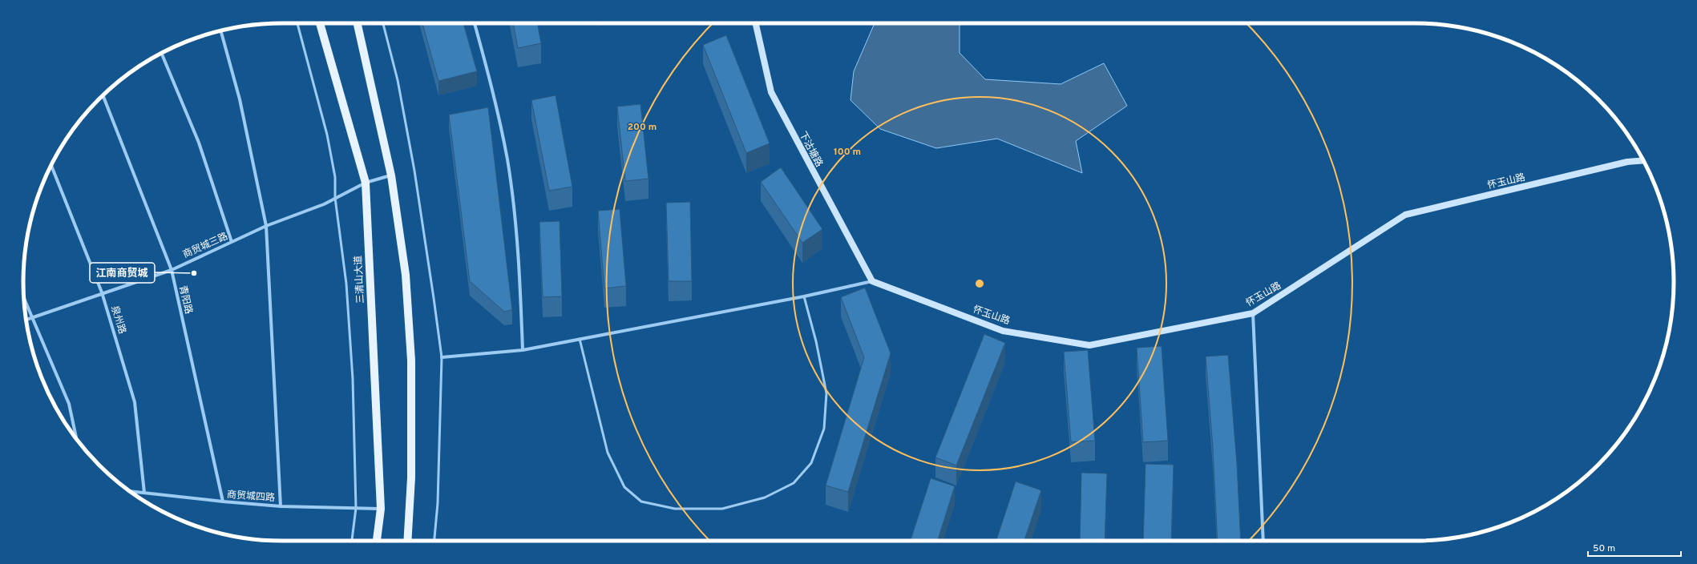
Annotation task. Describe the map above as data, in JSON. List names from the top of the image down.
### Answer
{
  "streets": {
    "main road": ["三清山大道"],
    "street": [
      "下沽塘路",
      "怀玉山路",
      "商贸城三路",
      "青阳路",
      "泉州路",
      "商贸城四路"
    ]
  },
  "crossings": [
    ["下沽塘路", "怀玉山路"],
    ["商贸城三路", "三清山大道"],
    ["商贸城三路", "青阳路"],
    ["商贸城三路", "泉州路"],
    ["三清山大道", "商贸城四路"],
    ["青阳路", "商贸城四路"],
    ["泉州路", "商贸城四路"]
  ],
  "places": ["江南商贸城"],
  "scale_bar": "50 m",
  "rings": ["200 m", "100 m"]
}
